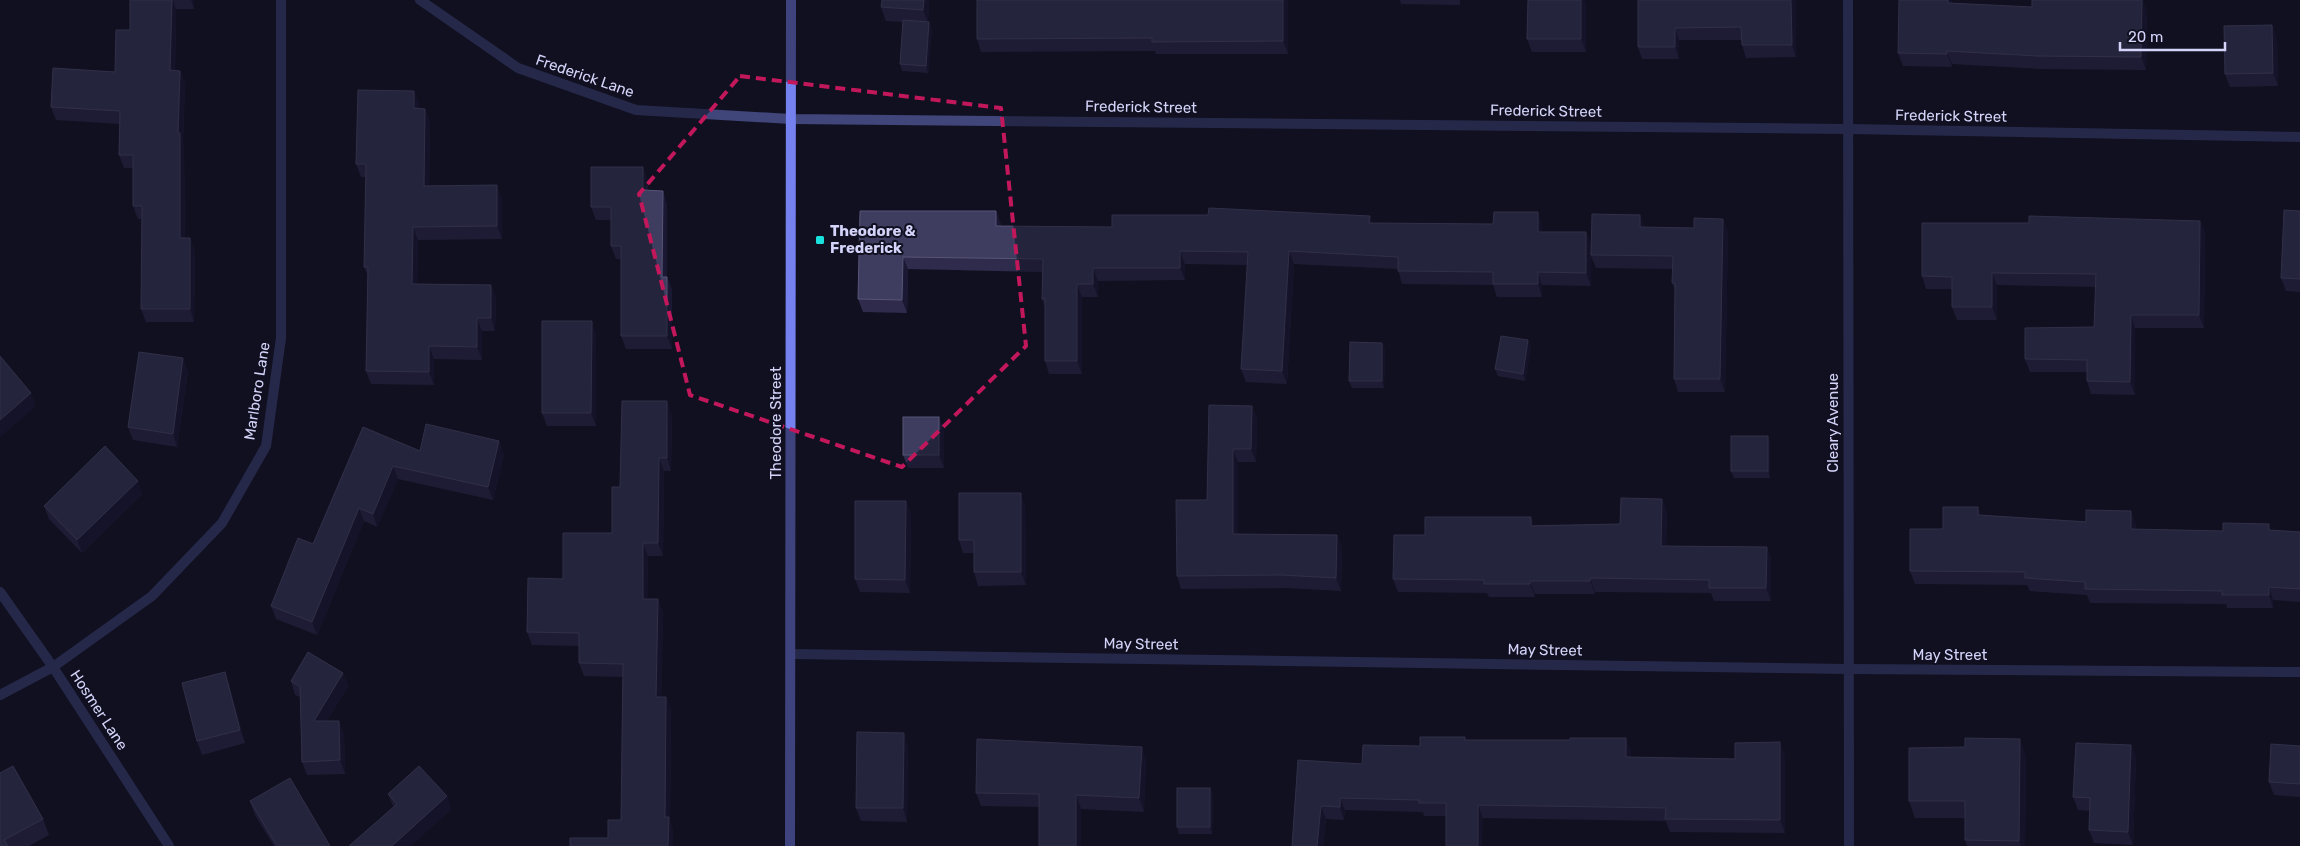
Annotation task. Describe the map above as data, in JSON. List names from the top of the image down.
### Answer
{
  "streets": {
    "main road": ["Theodore Street"],
    "street": [
      "Frederick Lane",
      "Frederick Street",
      "Marlboro Lane",
      "Cleary Avenue",
      "May Street",
      "Hosmer Lane"
    ]
  },
  "crossings": [
    ["Frederick Lane", "Frederick Street"],
    ["Frederick Lane", "Theodore Street"],
    ["Frederick Street", "Theodore Street"],
    ["Frederick Street", "Cleary Avenue"],
    ["Marlboro Lane", "Hosmer Lane"],
    ["Theodore Street", "May Street"],
    ["Cleary Avenue", "May Street"]
  ],
  "places": {
    "transit": ["Theodore & Frederick"]
  },
  "scale_bar": "20 m"
}
